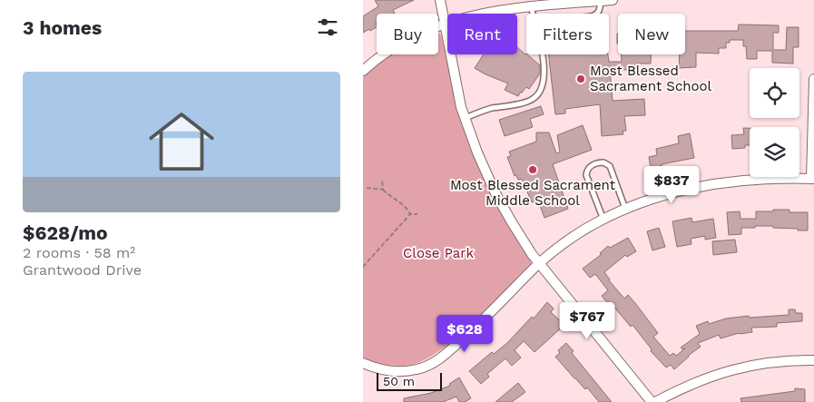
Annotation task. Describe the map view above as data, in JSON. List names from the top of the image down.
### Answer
{
  "parks": ["Close Park"],
  "places": ["Most Blessed Sacrament School", "Most Blessed Sacrament Middle School"],
  "scale_bar": "50 m",
  "page": {
    "heading": "3 homes",
    "chip": [
      "Buy",
      "Rent",
      "Filters",
      "New"
    ],
    "list": [
      {
        "name": "$628/mo",
        "note": "2 rooms · 58 m² · Grantwood Drive"
      }
    ],
    "price": ["$837", "$767", "$628"],
    "scale": "50 m"
  }
}
